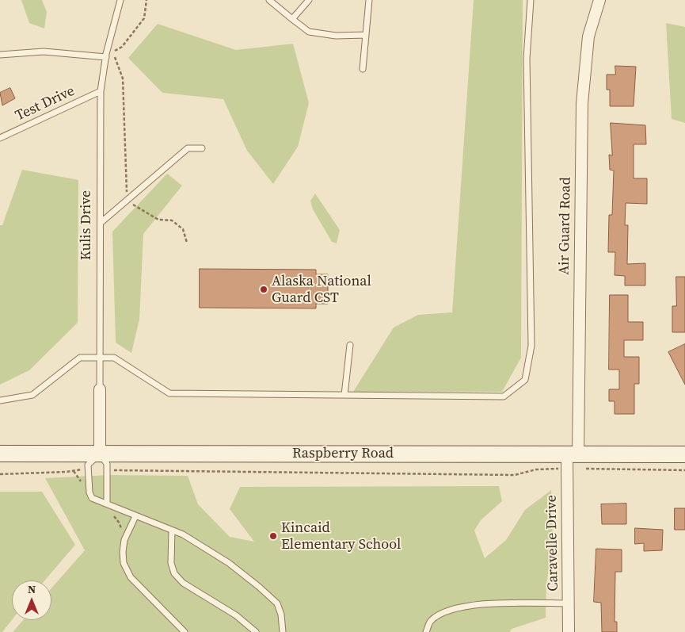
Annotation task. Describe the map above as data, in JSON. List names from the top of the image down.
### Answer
{
  "streets": {
    "main road": ["Raspberry Road"],
    "street": ["Kulis Drive", "Air Guard Road", "Caravelle Drive"],
    "lane": ["Test Drive"]
  },
  "crossings": [
    ["Test Drive", "Kulis Drive"],
    ["Kulis Drive", "Raspberry Road"],
    ["Air Guard Road", "Raspberry Road"],
    ["Air Guard Road", "Caravelle Drive"],
    ["Raspberry Road", "Caravelle Drive"]
  ],
  "places": ["Alaska National Guard CST", "Kincaid Elementary School"],
  "north": "top"
}
